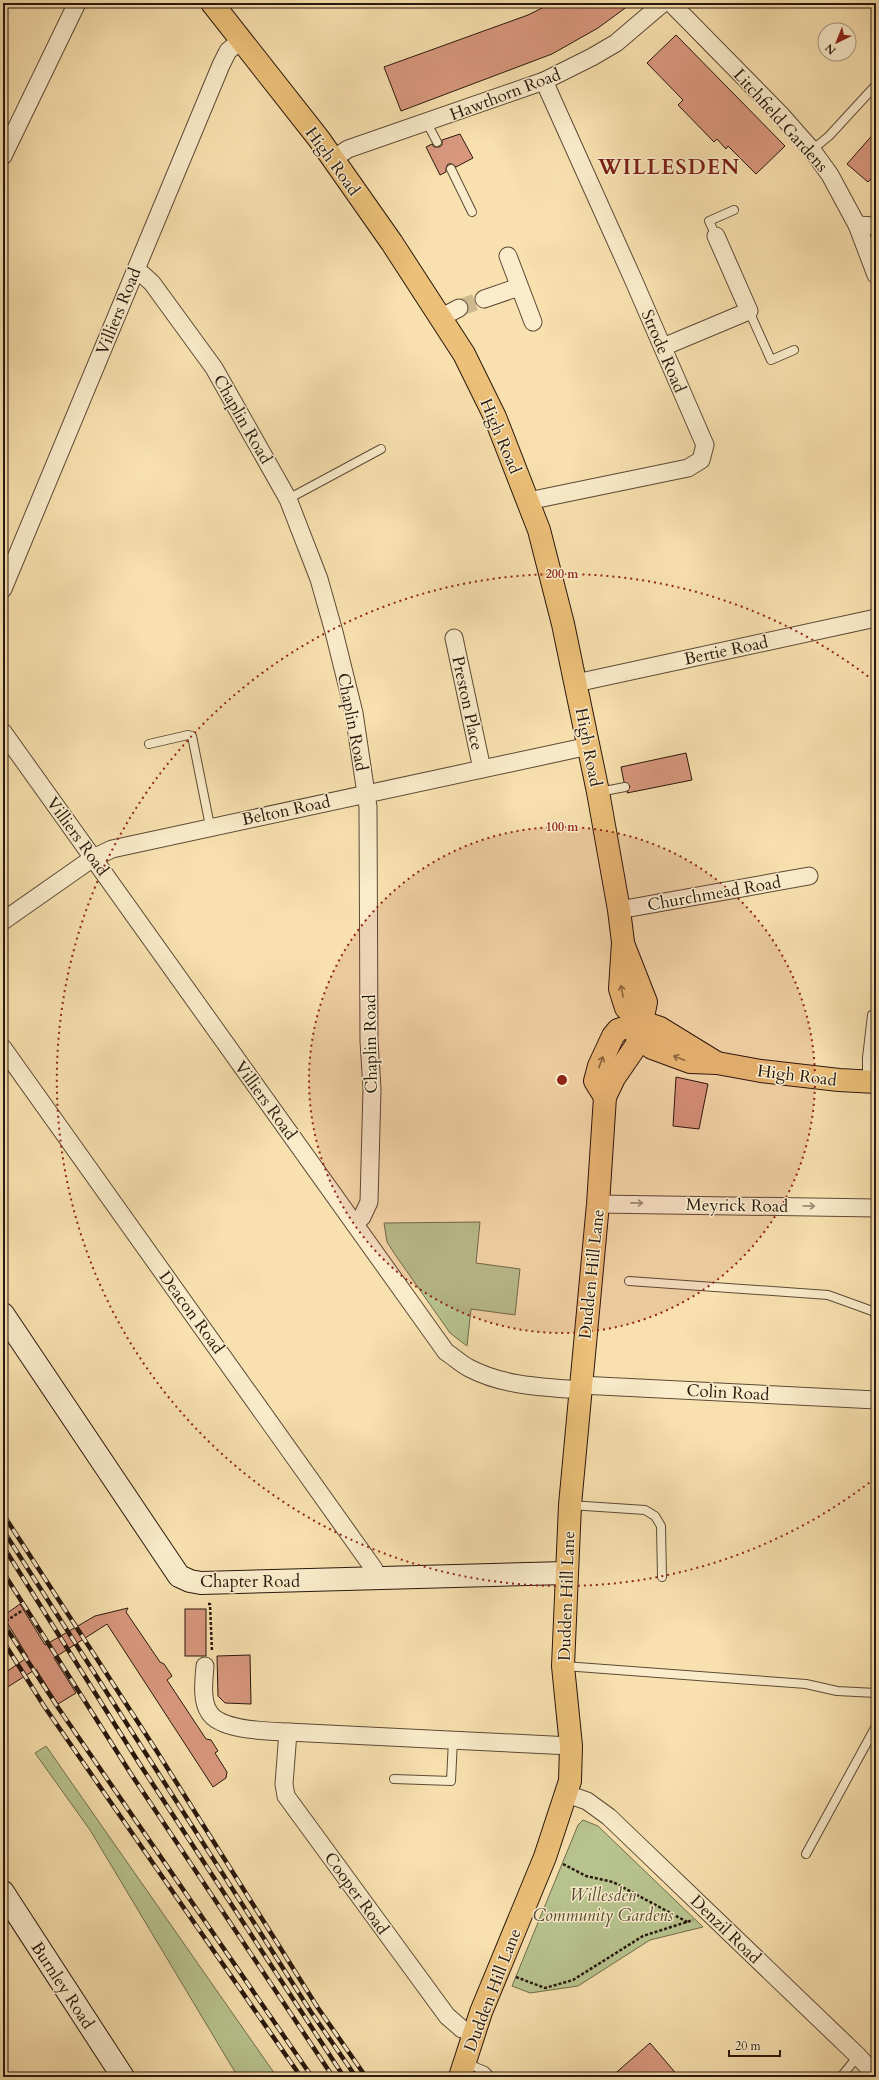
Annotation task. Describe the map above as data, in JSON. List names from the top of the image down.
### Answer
{
  "streets": {
    "main road": ["High Road", "Dudden Hill Lane"],
    "street": [
      "Hawthorn Road",
      "Litchfield Gardens",
      "Villiers Road",
      "Strode Road",
      "Chaplin Road",
      "Bertie Road",
      "Preston Place",
      "Belton Road",
      "Churchmead Road",
      "Meyrick Road",
      "Deacon Road",
      "Colin Road",
      "Chapter Road",
      "Cooper Road",
      "Denzil Road",
      "Burnley Road"
    ]
  },
  "crossings": [
    ["Hawthorn Road", "High Road"],
    ["Hawthorn Road", "Strode Road"],
    ["High Road", "Villiers Road"],
    ["High Road", "Strode Road"],
    ["High Road", "Bertie Road"],
    ["High Road", "Belton Road"],
    ["High Road", "Churchmead Road"],
    ["High Road", "Dudden Hill Lane"],
    ["Villiers Road", "Chaplin Road"],
    ["Villiers Road", "Belton Road"],
    ["Villiers Road", "Dudden Hill Lane"],
    ["Villiers Road", "Colin Road"],
    ["Chaplin Road", "Belton Road"],
    ["Preston Place", "Belton Road"],
    ["Meyrick Road", "Dudden Hill Lane"],
    ["Dudden Hill Lane", "Colin Road"],
    ["Dudden Hill Lane", "Chapter Road"],
    ["Dudden Hill Lane", "Cooper Road"],
    ["Dudden Hill Lane", "Denzil Road"],
    ["Deacon Road", "Chapter Road"]
  ],
  "one_way": ["Meyrick Road"],
  "districts": ["WILLESDEN"],
  "parks": ["Willesden Community Gardens"],
  "scale_bar": "20 m",
  "north": "bottom left",
  "rings": ["200 m", "100 m"]
}
